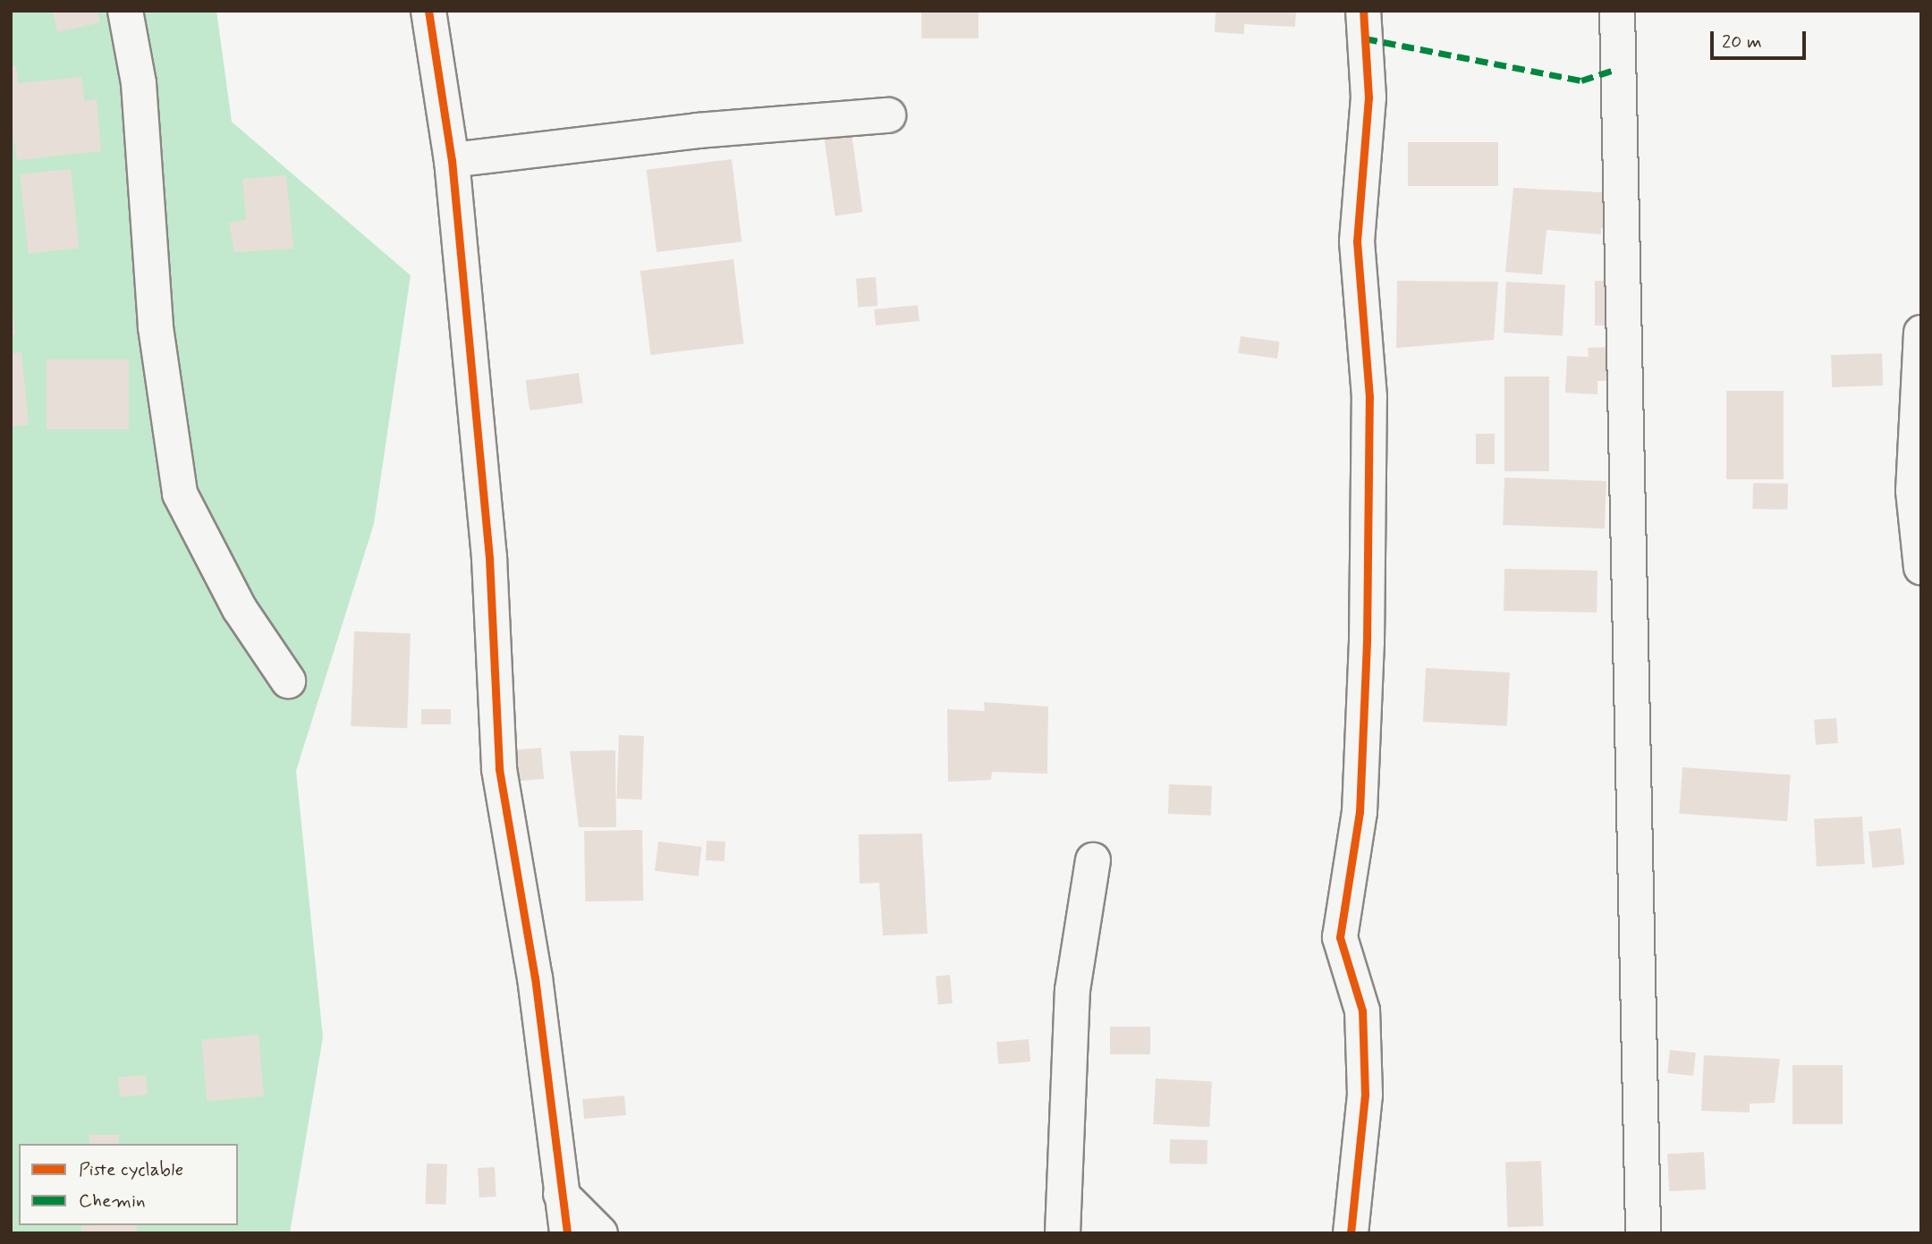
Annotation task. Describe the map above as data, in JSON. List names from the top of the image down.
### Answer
{
  "legend": ["Piste cyclable", "Chemin"],
  "scale_bar": "20 m"
}
